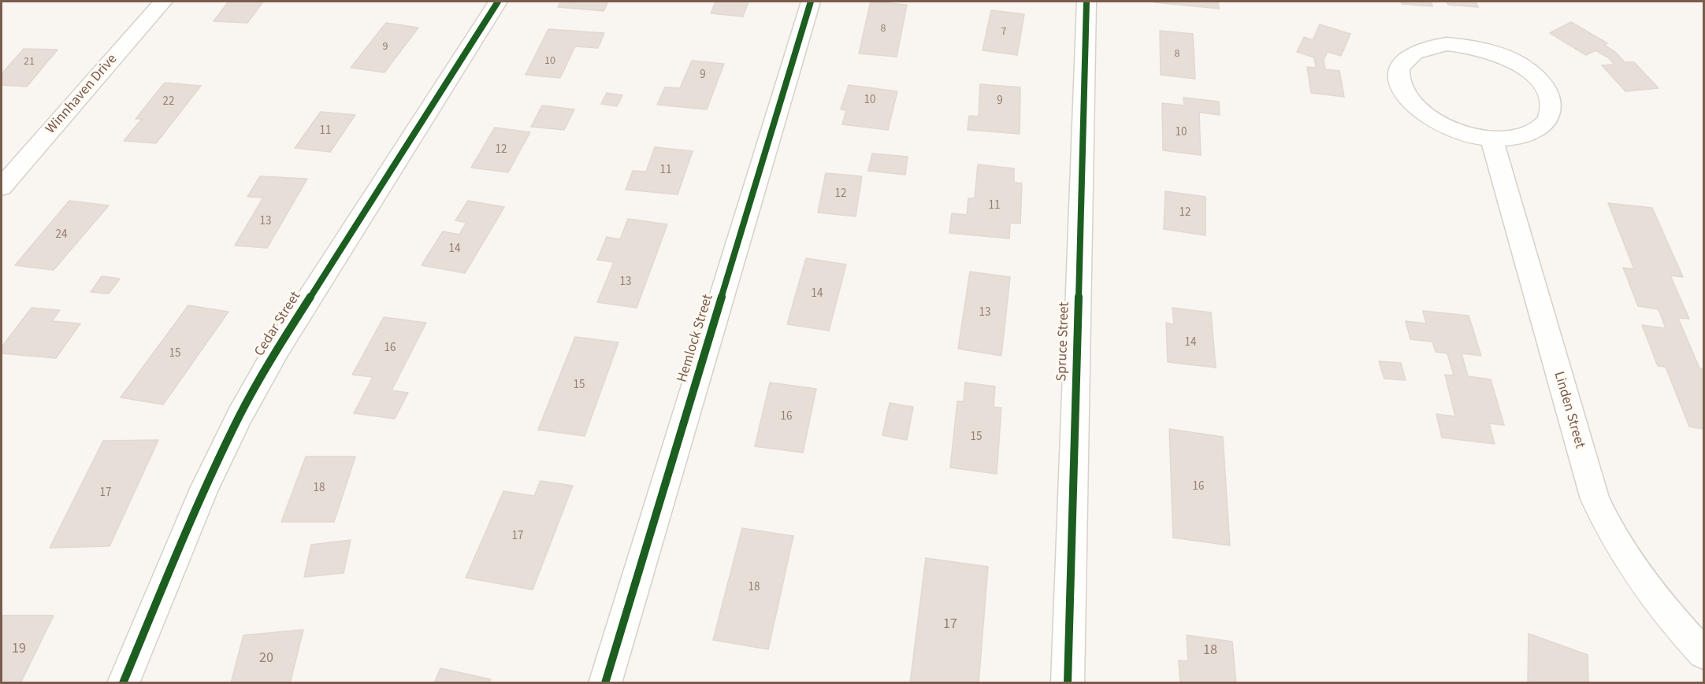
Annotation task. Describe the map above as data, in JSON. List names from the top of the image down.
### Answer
{
  "streets": {
    "street": [
      "Winnhaven Drive",
      "Cedar Street",
      "Hemlock Street",
      "Spruce Street",
      "Linden Street"
    ]
  },
  "house_numbers": [
    "8",
    "7",
    "9",
    "8",
    "10",
    "21",
    "9",
    "10",
    "9",
    "22",
    "11",
    "10",
    "12",
    "11",
    "12",
    "11",
    "12",
    "13",
    "24",
    "14",
    "13",
    "14",
    "13",
    "14",
    "16",
    "15",
    "15",
    "16",
    "15",
    "16",
    "18",
    "17",
    "17",
    "18",
    "17",
    "19",
    "18",
    "20"
  ]
}
